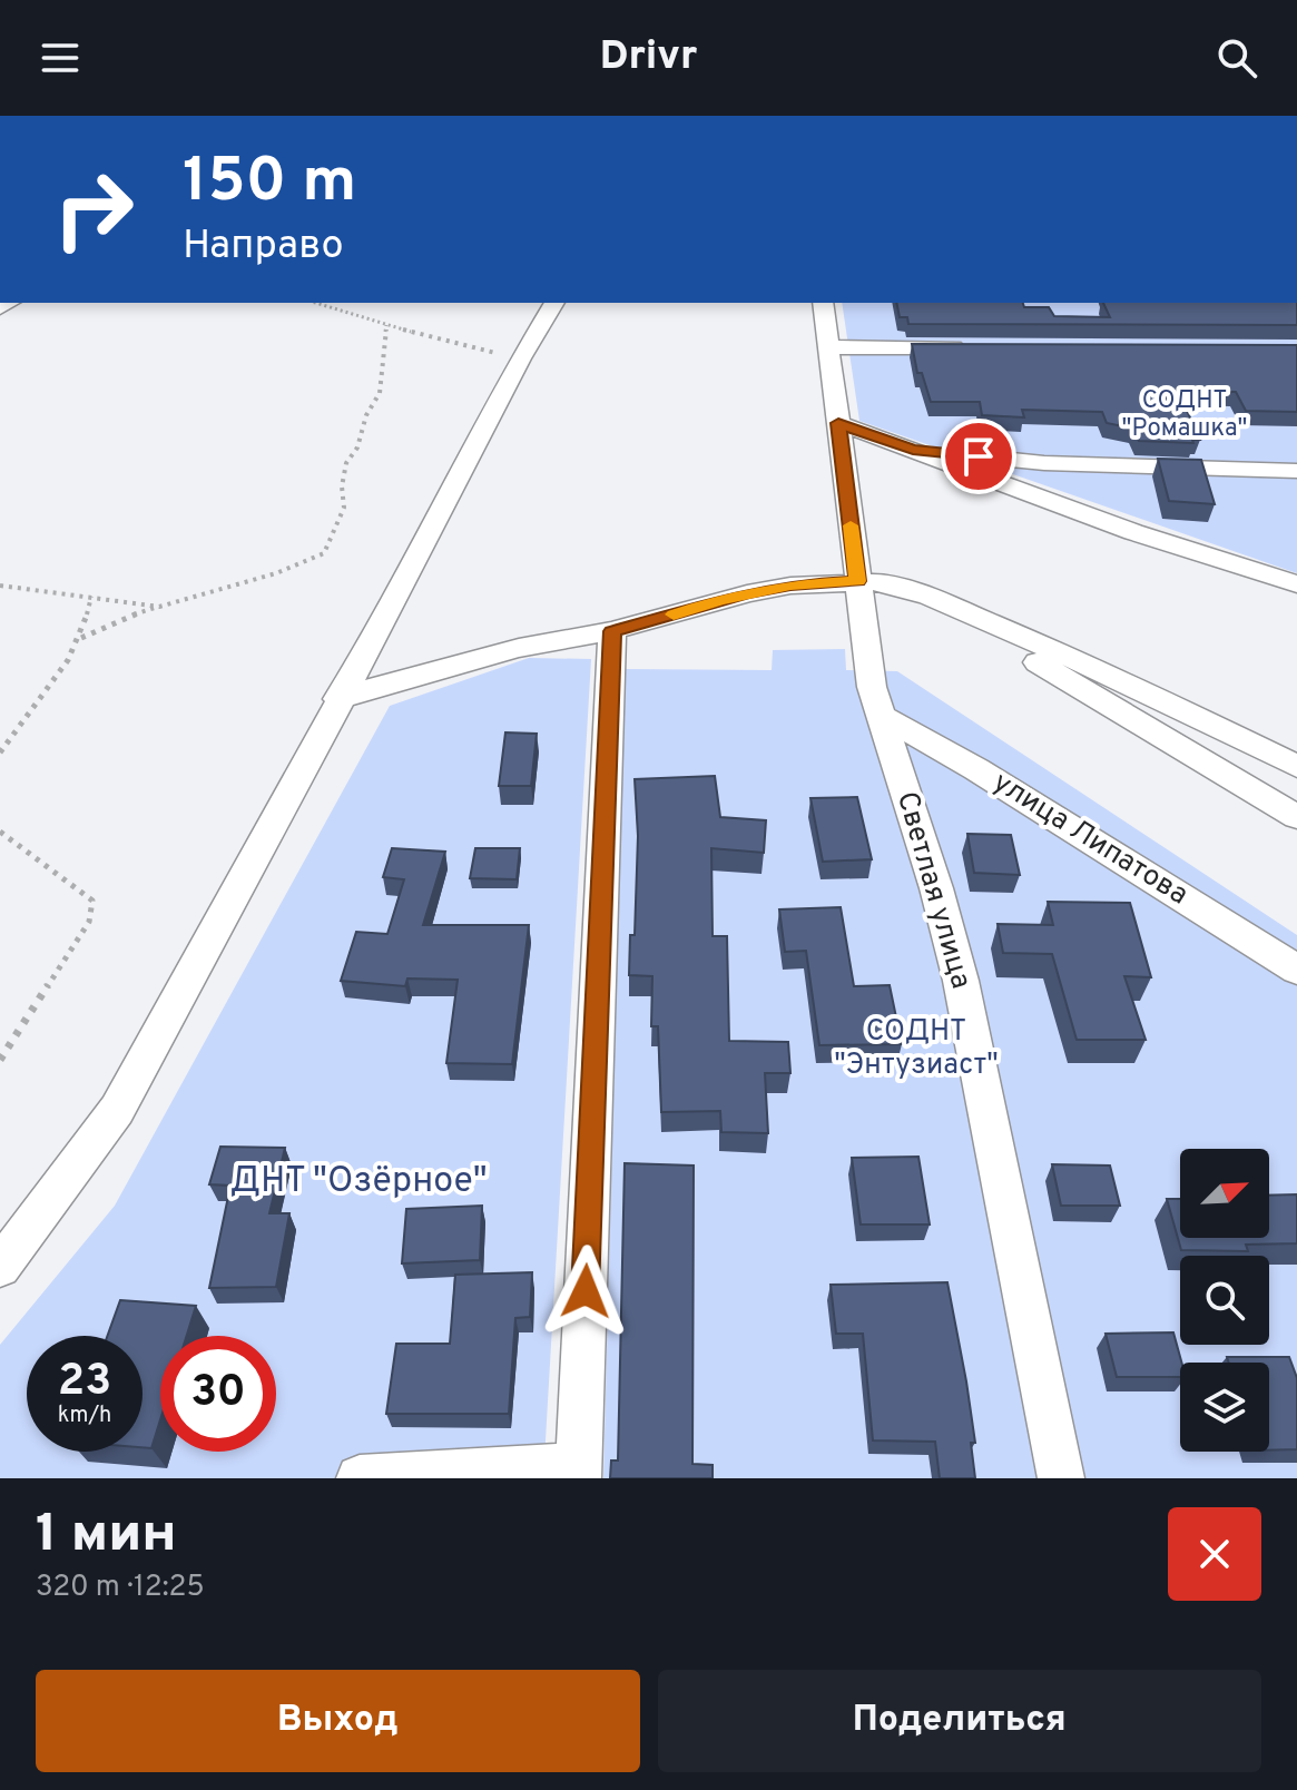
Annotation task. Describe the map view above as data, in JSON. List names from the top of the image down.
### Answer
{
  "streets": {
    "street": ["улица Липатова", "Светлая улица"]
  },
  "crossings": [
    ["улица Липатова", "Светлая улица"]
  ],
  "parks": ["СОДНТ \"Ромашка\"", "СОДНТ \"Энтузиаст\"", "ДНТ \"Озёрное\""],
  "north": "top right",
  "page": {
    "header": "Drivr",
    "turn": ["150 m", "Направо"],
    "speed": "23 km/h",
    "limit": "30",
    "heading": ["1 мин", "320 m · 12:25"],
    "buttons": ["Выход", "Поделиться"]
  }
}
